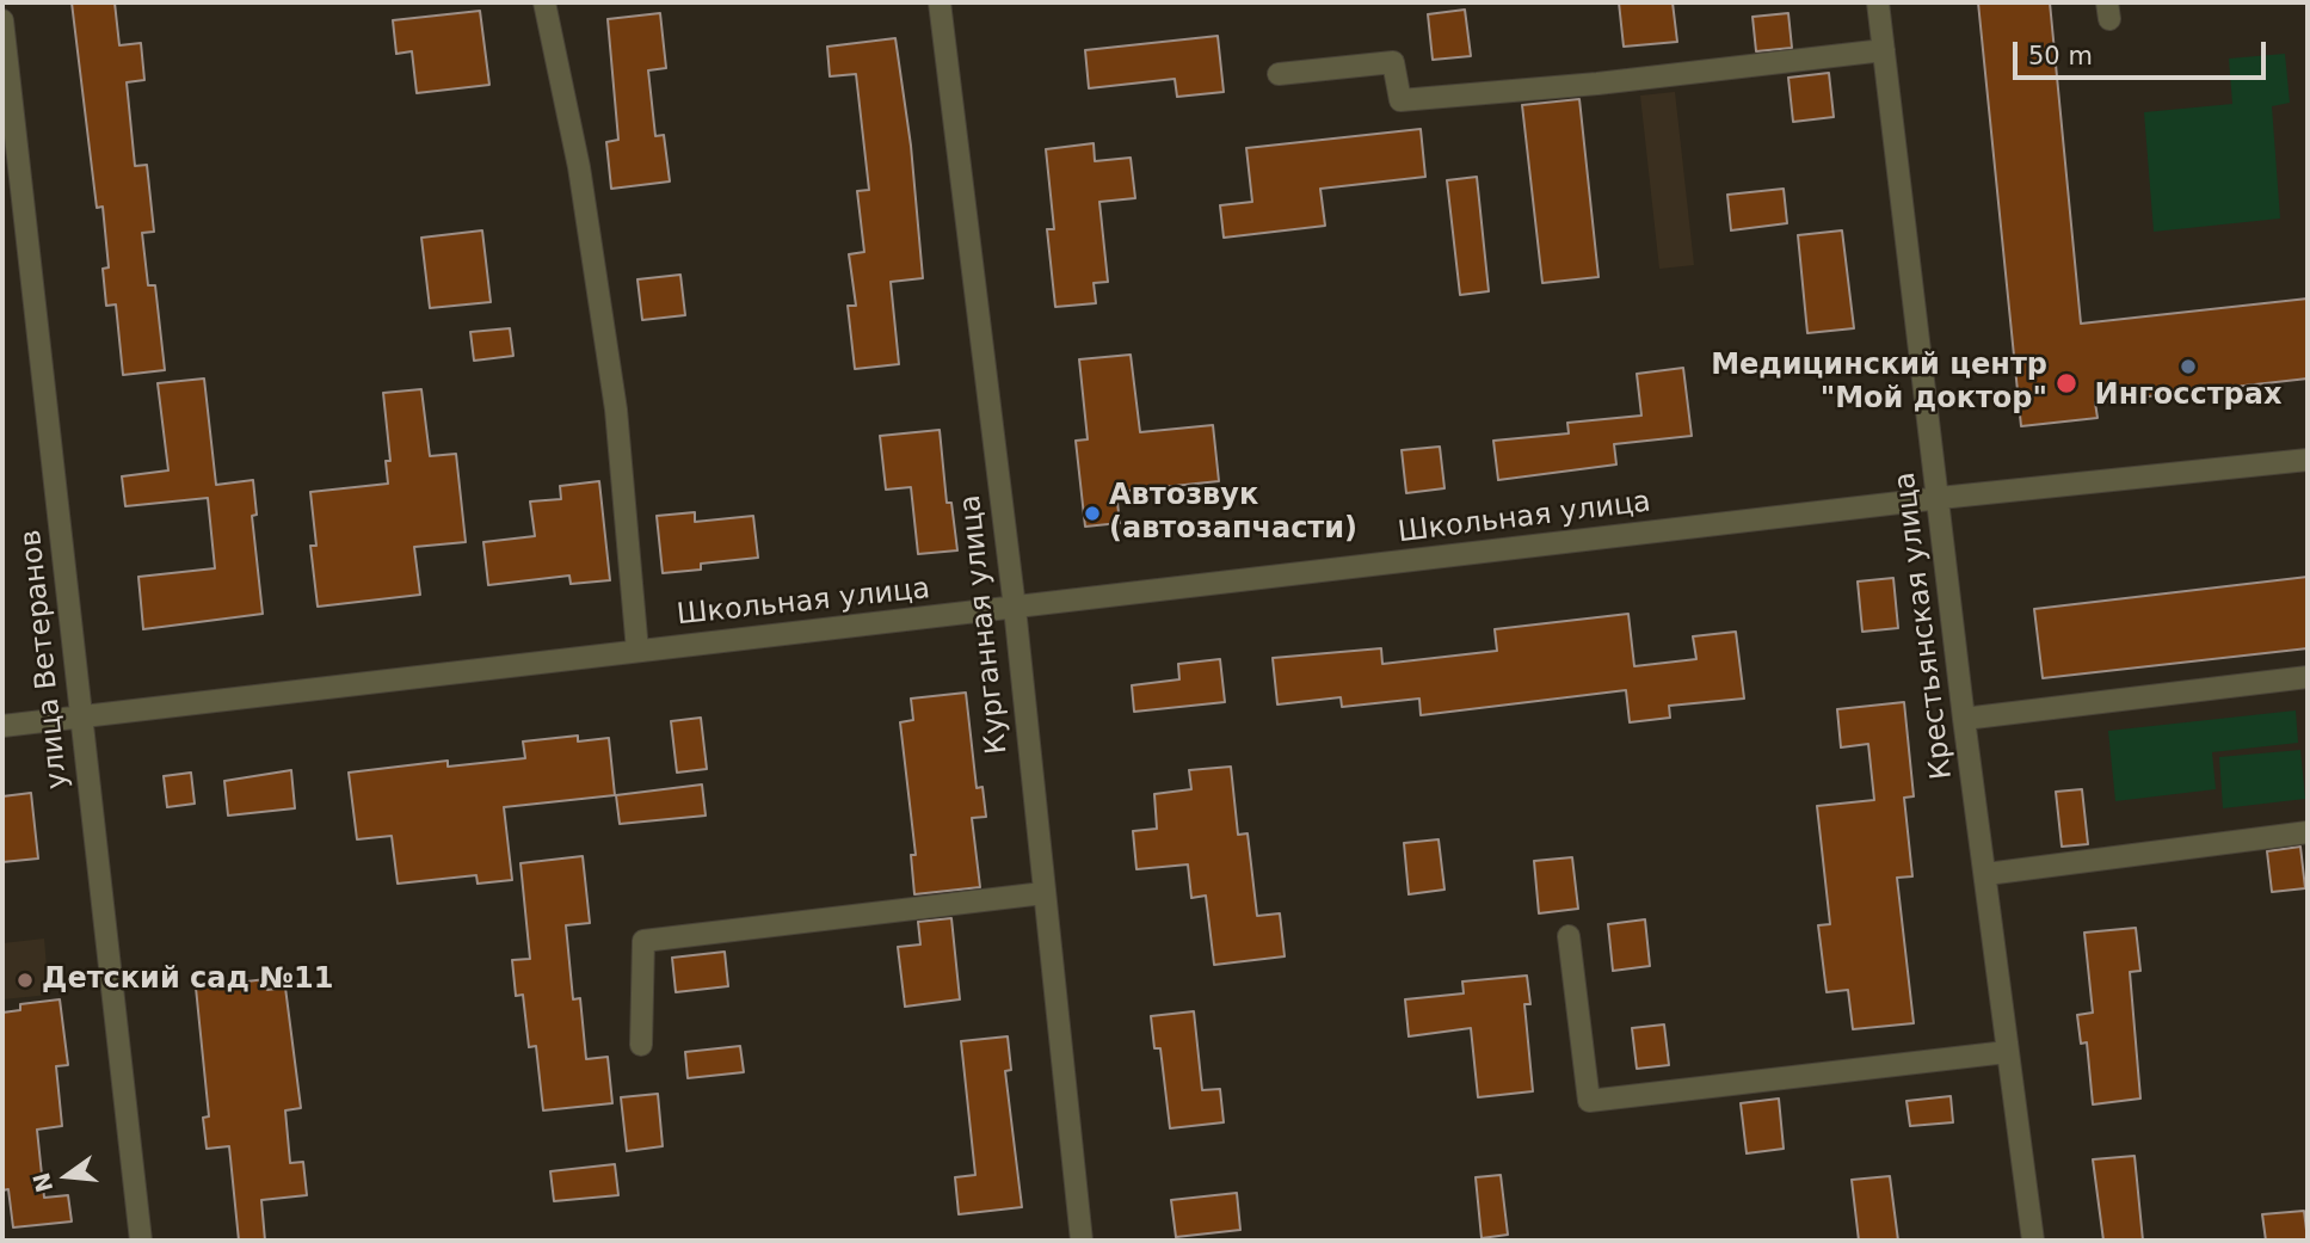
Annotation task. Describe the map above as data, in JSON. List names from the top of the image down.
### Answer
{
  "streets": {
    "street": [
      "Школьная улица",
      "Курганная улица",
      "Крестьянская улица",
      "улица Ветеранов"
    ]
  },
  "crossings": [
    ["Школьная улица", "Курганная улица"],
    ["Школьная улица", "Крестьянская улица"],
    ["Школьная улица", "улица Ветеранов"]
  ],
  "places": [
    "Ингосстрах",
    "Медицинский центр \"Мой доктор\"",
    "Автозвук (автозапчасти)",
    "Детский сад №11"
  ],
  "scale_bar": "50 m",
  "north": "left"
}
